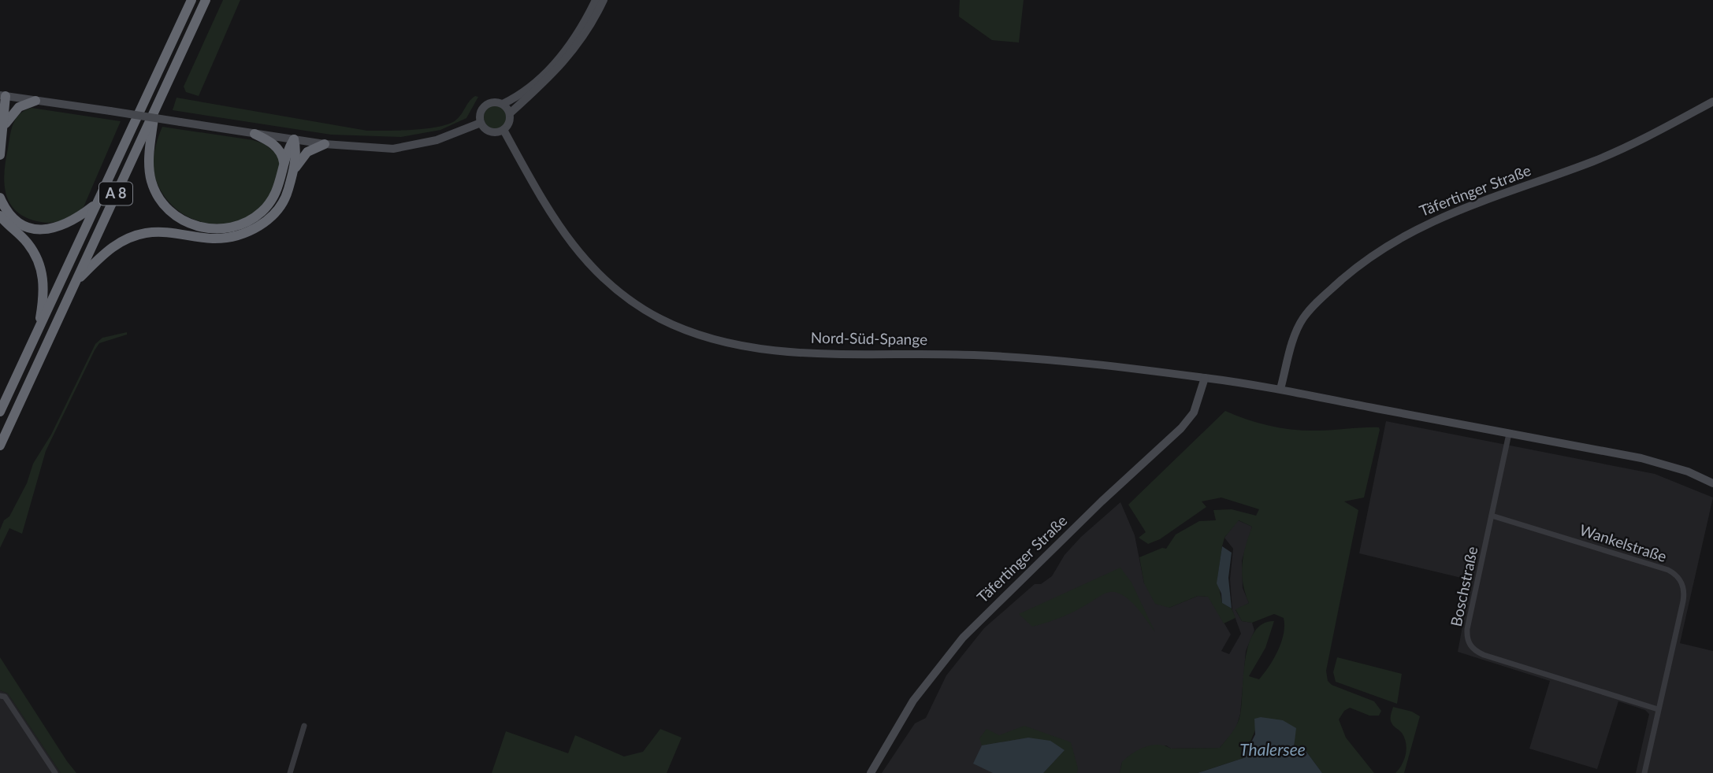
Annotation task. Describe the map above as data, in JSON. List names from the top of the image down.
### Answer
{
  "streets": {
    "highway": ["A 8"],
    "main road": ["Täfertinger Straße", "Nord-Süd-Spange"],
    "street": ["Wankelstraße", "Boschstraße"]
  },
  "crossings": [
    ["Täfertinger Straße", "Nord-Süd-Spange"],
    ["Nord-Süd-Spange", "Boschstraße"],
    ["Wankelstraße", "Boschstraße"]
  ],
  "water": ["Thalersee"]
}
